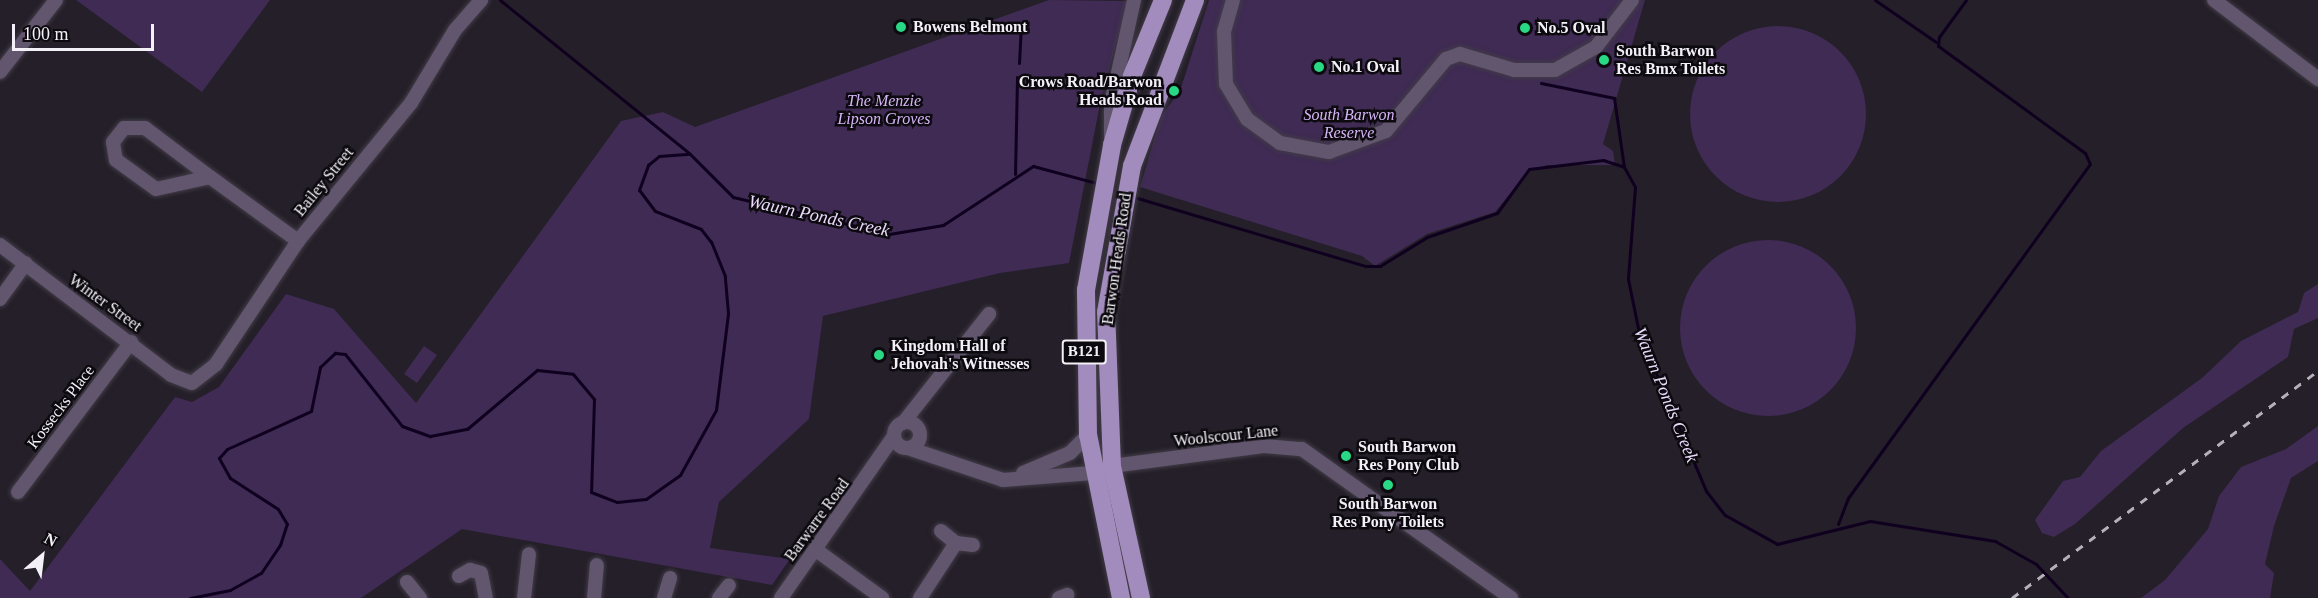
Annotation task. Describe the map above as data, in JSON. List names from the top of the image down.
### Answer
{
  "streets": {
    "main road": ["Barwon Heads Road", "B121"],
    "street": [
      "Bailey Street",
      "Winter Street",
      "Kossecks Place",
      "Woolscour Lane",
      "Barwarre Road"
    ]
  },
  "crossings": [
    ["Bailey Street", "Winter Street"],
    ["Barwon Heads Road", "Woolscour Lane"],
    ["Winter Street", "Kossecks Place"]
  ],
  "water": ["Waurn Ponds Creek"],
  "parks": ["The Menzie Lipson Groves", "South Barwon Reserve"],
  "places": [
    "Bowens Belmont",
    "No.5 Oval",
    "South Barwon Res Bmx Toilets",
    "No.1 Oval",
    "Crows Road/Barwon Heads Road",
    "Kingdom Hall of Jehovah's Witnesses",
    "South Barwon Res Pony Club",
    "South Barwon Res Pony Toilets"
  ],
  "scale_bar": "100 m",
  "north": "top right"
}
